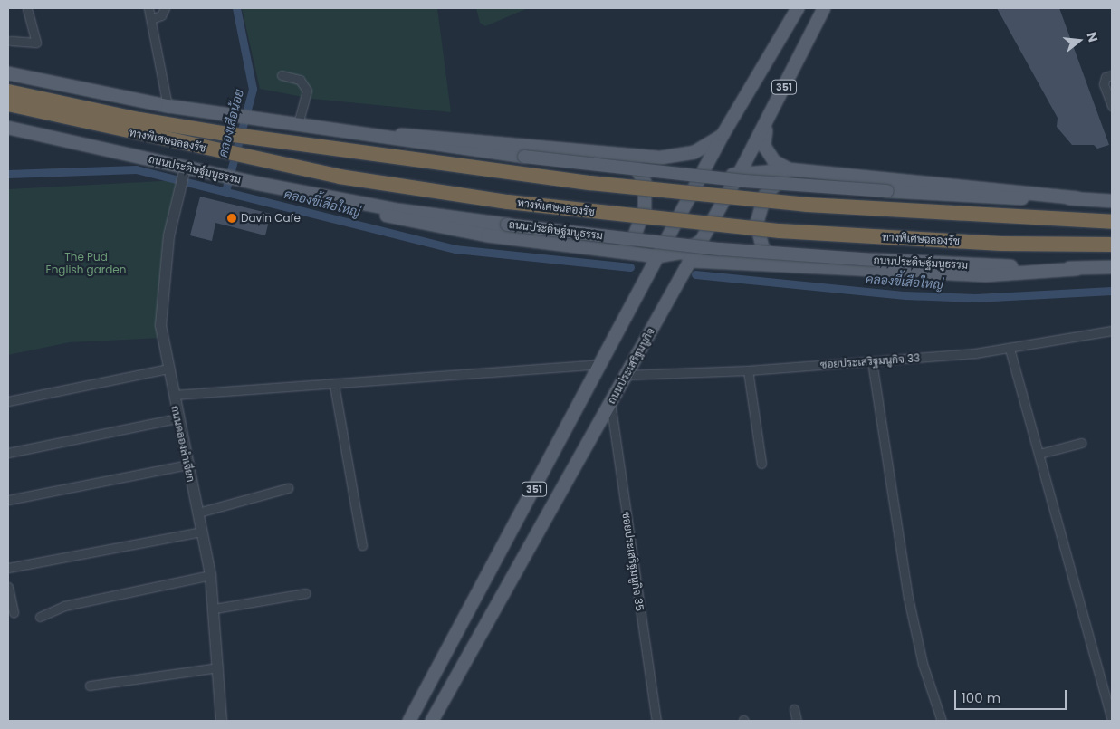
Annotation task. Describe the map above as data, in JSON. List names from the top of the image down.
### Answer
{
  "streets": {
    "highway": ["ทางพิเศษฉลองรัช"],
    "main road": ["351", "ถนนประดิษฐ์มนูธรรม", "ถนนประเสริฐมนูกิจ"],
    "street": ["ซอยประเสริฐมนูกิจ 33", "ถนนคลองลำเจียก", "ซอยประเสริฐมนูกิจ 35"]
  },
  "crossings": [
    ["ถนนประดิษฐ์มนูธรรม", "ถนนคลองลำเจียก"],
    ["ซอยประเสริฐมนูกิจ 33", "ถนนประเสริฐมนูกิจ"],
    ["ถนนประเสริฐมนูกิจ", "ซอยประเสริฐมนูกิจ 35"]
  ],
  "water": ["คลองเสือน้อย", "คลองขี้เสือใหญ่"],
  "parks": ["The Pud English garden"],
  "places": ["Davin Cafe"],
  "scale_bar": "100 m",
  "north": "right"
}
